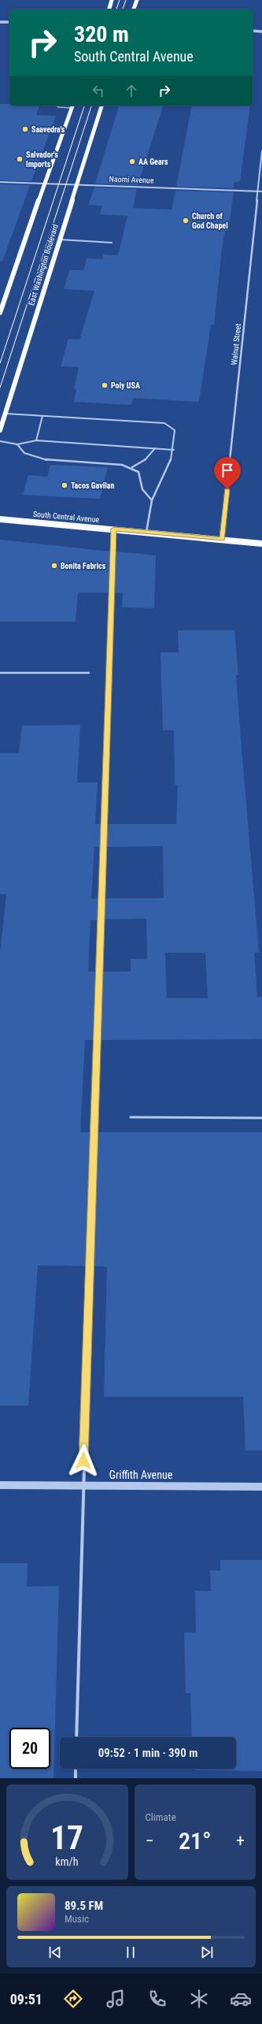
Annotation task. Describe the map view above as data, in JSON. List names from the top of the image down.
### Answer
{
  "streets": {
    "main road": ["East Washington Boulevard", "South Central Avenue"],
    "street": ["Naomi Avenue", "Walnut Street", "Griffith Avenue"]
  },
  "crossings": [
    ["Naomi Avenue", "East Washington Boulevard"],
    ["Naomi Avenue", "Walnut Street"],
    ["Walnut Street", "South Central Avenue"]
  ],
  "places": [
    "Saavedra's",
    "Salvador's Imports",
    "AA Gears",
    "Church of God Chapel",
    "Poly USA",
    "Tacos Gavilan",
    "Bonita Fabrics"
  ],
  "page": {
    "turn": ["320 m", "South Central Avenue"],
    "limit": "20",
    "trip": "09:52 · 1 min · 390 m",
    "tile": "Climate",
    "heat": ["−", "21°", "+"],
    "song": ["89.5 FM", "Music"],
    "tabs": "09:51",
    "gauge": ["17", "km/h"]
  }
}
